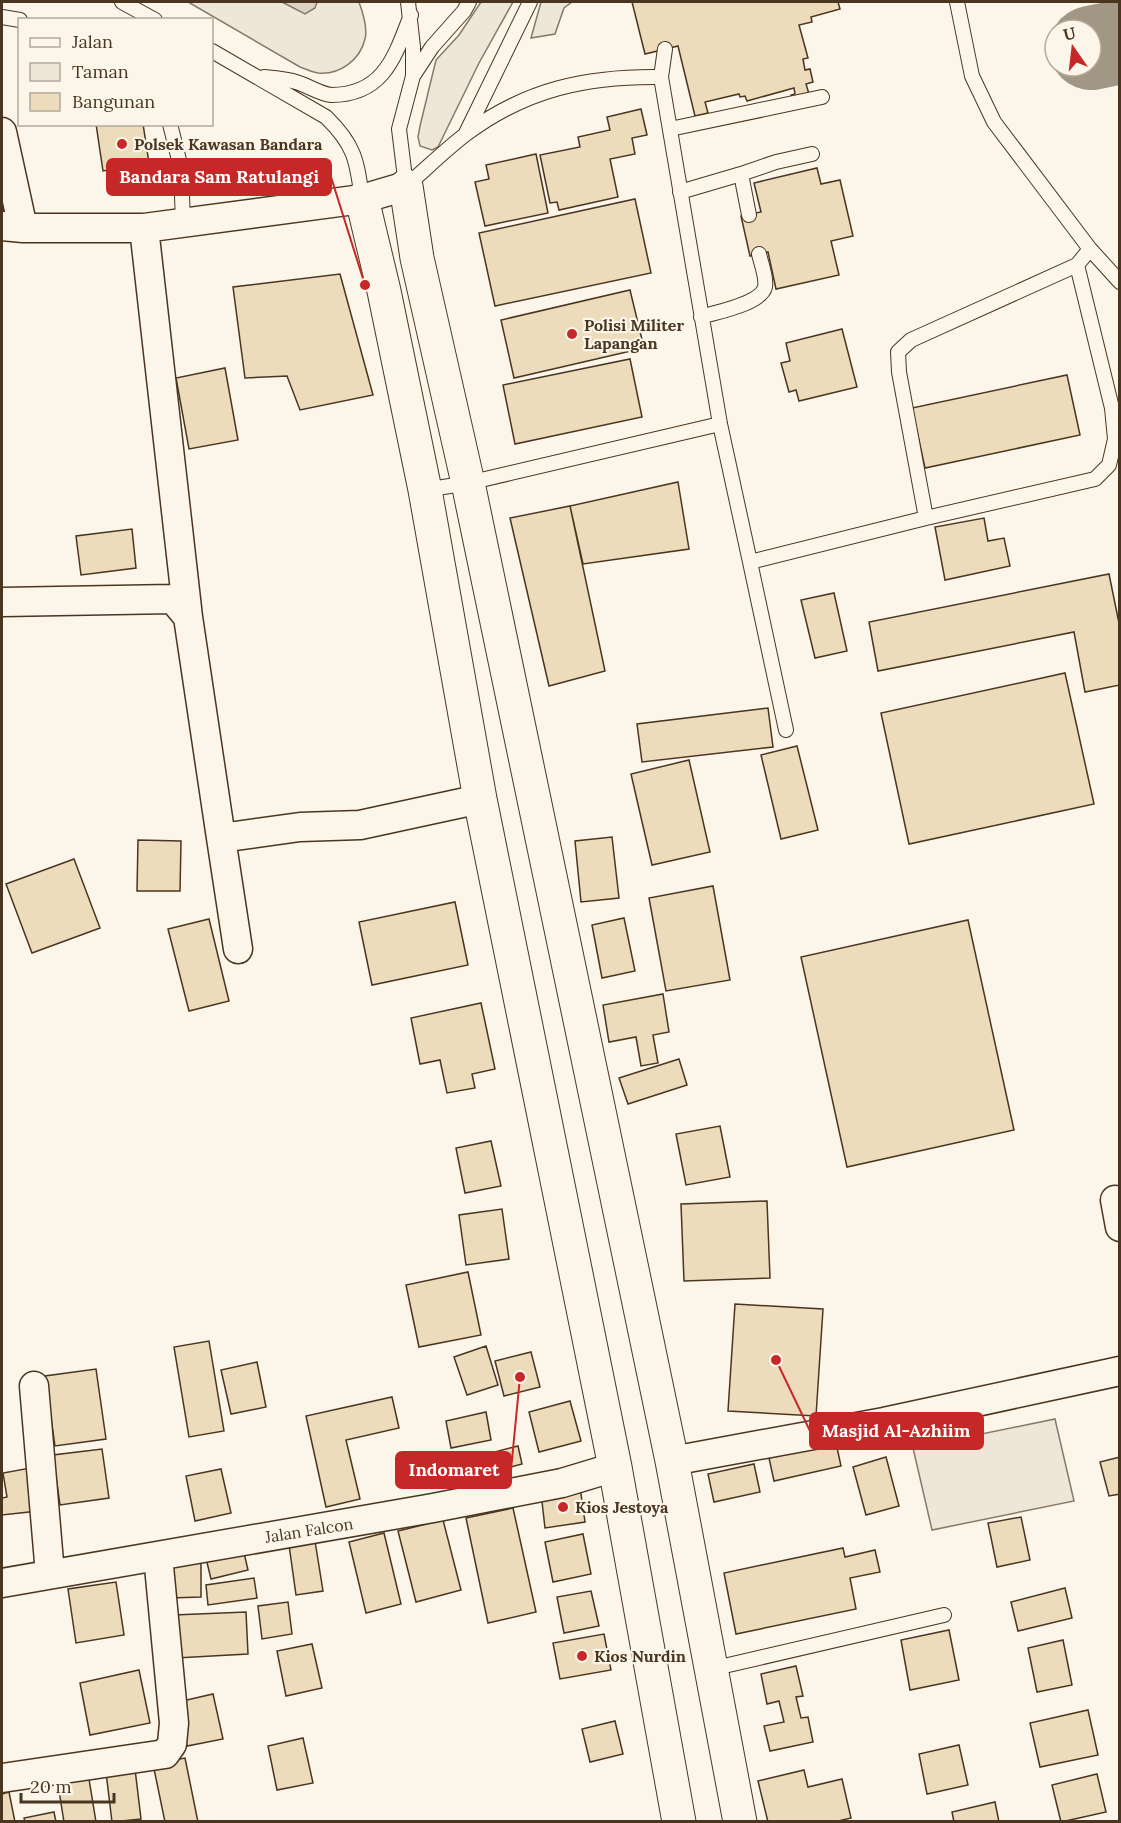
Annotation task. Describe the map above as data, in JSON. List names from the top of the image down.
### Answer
{
  "streets": {
    "street": ["Jalan Falcon"]
  },
  "places": [
    "Polsek Kawasan Bandara",
    "Bandara Sam Ratulangi",
    "Polisi Militer Lapangan",
    "Masjid Al-Azhiim",
    "Indomaret",
    "Kios Jestoya",
    "Kios Nurdin"
  ],
  "legend": ["Jalan", "Taman", "Bangunan"],
  "scale_bar": "20 m",
  "north": "top"
}
